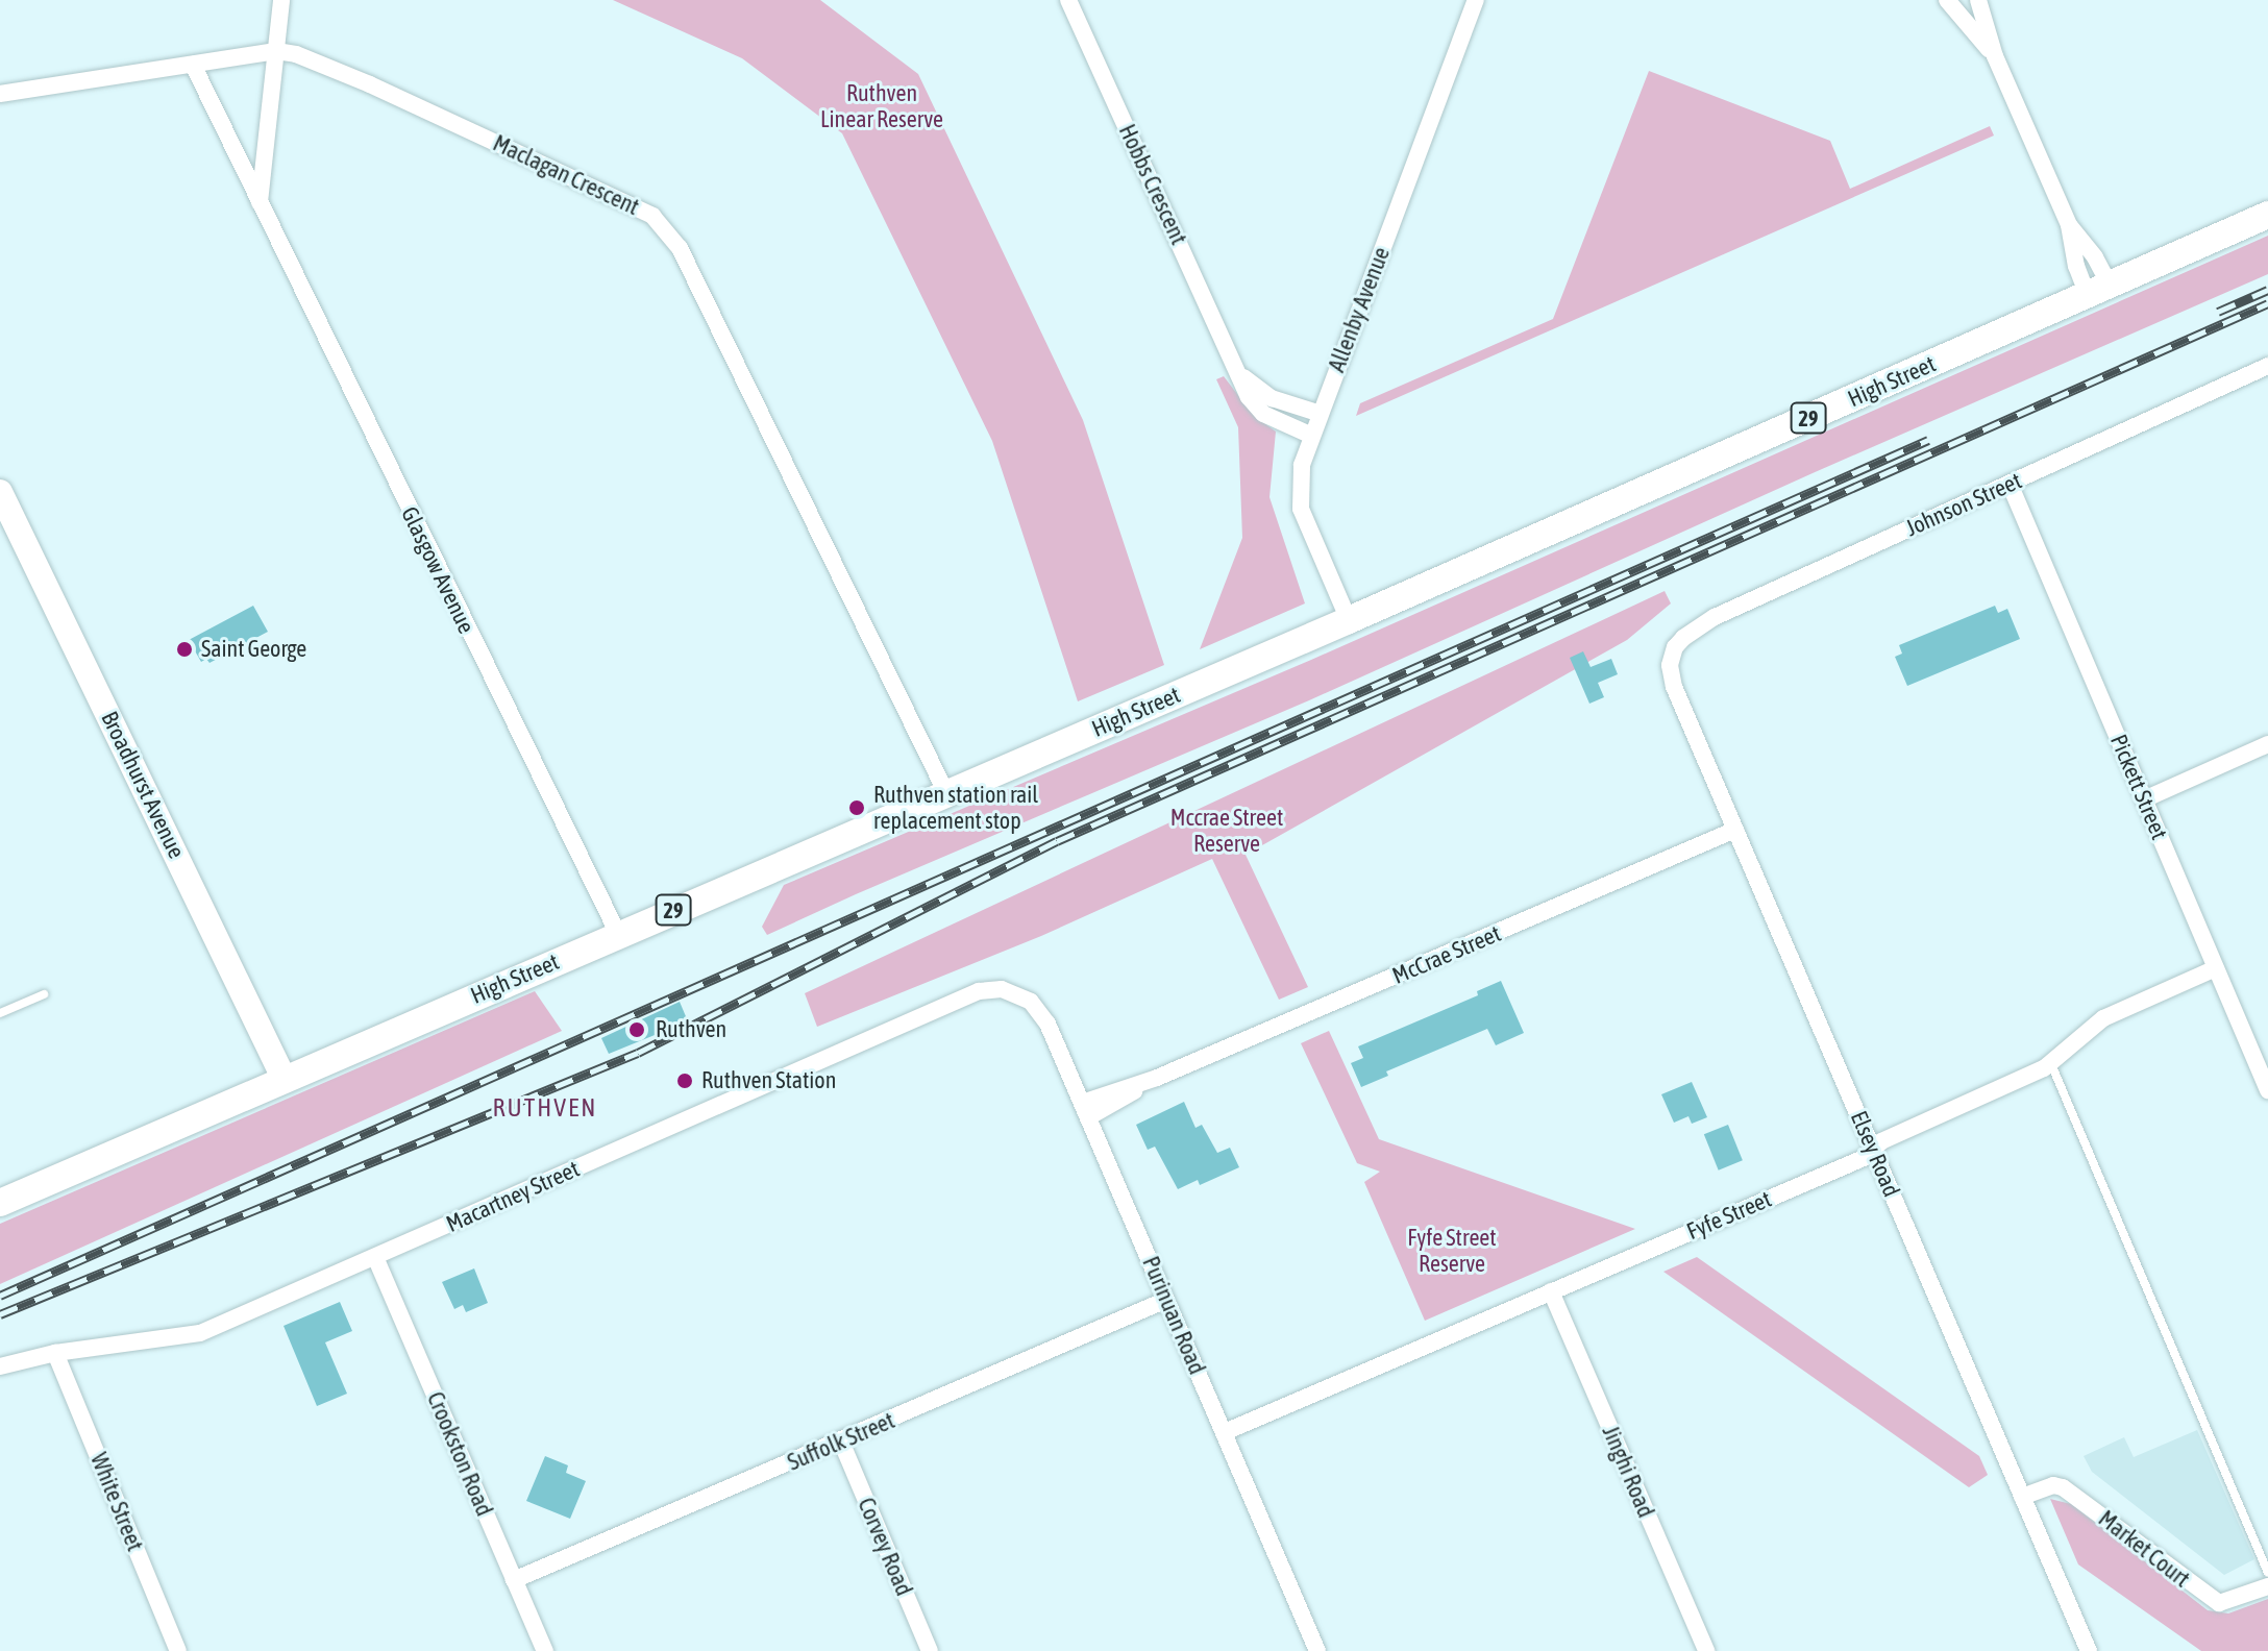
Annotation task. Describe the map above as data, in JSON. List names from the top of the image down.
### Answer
{
  "streets": {
    "main road": ["High Street", "29"],
    "street": [
      "Maclagan Crescent",
      "Hobbs Crescent",
      "Allenby Avenue",
      "Johnson Street",
      "Glasgow Avenue",
      "Broadhurst Avenue",
      "Pickett Street",
      "McCrae Street",
      "Elsey Road",
      "Macartney Street",
      "Fyfe Street",
      "Purinuan Road",
      "Suffolk Street",
      "Crookston Road",
      "Jinghi Road",
      "White Street",
      "Corvey Road",
      "Market Court"
    ]
  },
  "crossings": [
    ["Maclagan Crescent", "High Street"],
    ["Maclagan Crescent", "Glasgow Avenue"],
    ["Hobbs Crescent", "Allenby Avenue"],
    ["Allenby Avenue", "High Street"],
    ["High Street", "Glasgow Avenue"],
    ["High Street", "Broadhurst Avenue"],
    ["Johnson Street", "Pickett Street"],
    ["Johnson Street", "Elsey Road"],
    ["Pickett Street", "Fyfe Street"],
    ["McCrae Street", "Elsey Road"],
    ["McCrae Street", "Purinuan Road"],
    ["Elsey Road", "Fyfe Street"],
    ["Elsey Road", "Market Court"],
    ["Macartney Street", "Purinuan Road"],
    ["Macartney Street", "Crookston Road"],
    ["Macartney Street", "White Street"],
    ["Fyfe Street", "Purinuan Road"],
    ["Fyfe Street", "Jinghi Road"],
    ["Purinuan Road", "Suffolk Street"],
    ["Suffolk Street", "Crookston Road"],
    ["Suffolk Street", "Corvey Road"]
  ],
  "districts": ["RUTHVEN"],
  "parks": ["Ruthven Linear Reserve", "Mccrae Street Reserve", "Fyfe Street Reserve"],
  "places": [
    "Saint George",
    "Ruthven station rail replacement stop",
    "Ruthven",
    "Ruthven Station"
  ]
}
